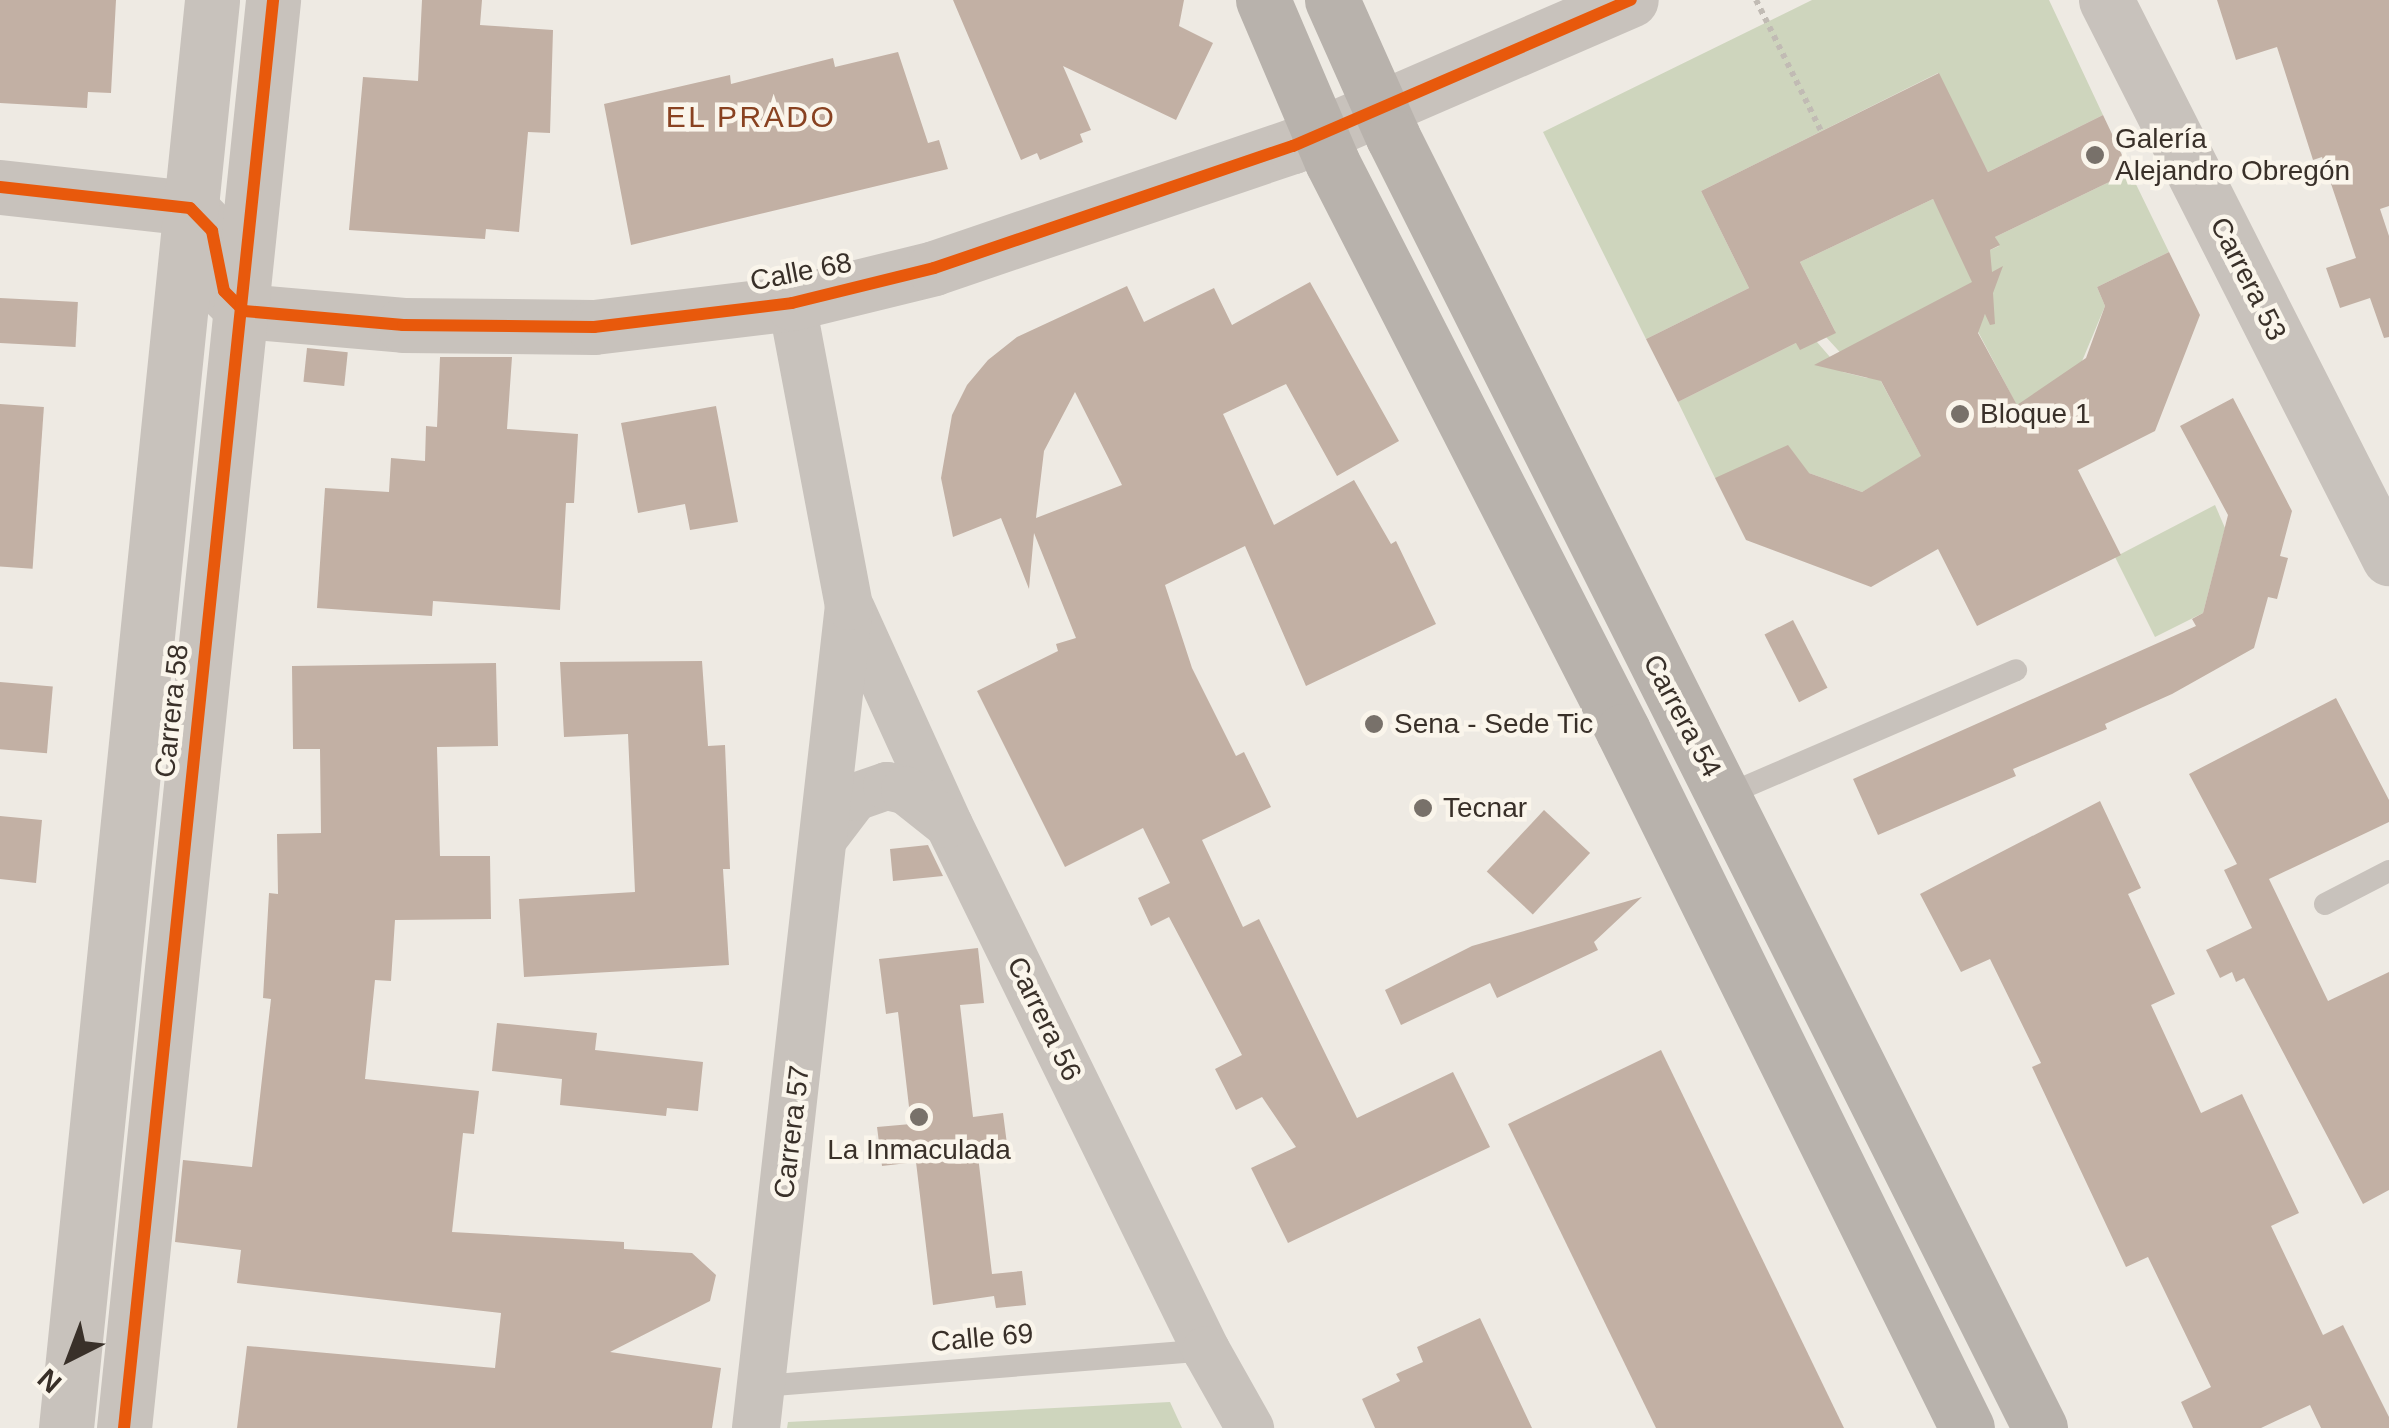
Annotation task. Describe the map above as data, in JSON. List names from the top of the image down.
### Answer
{
  "streets": {
    "main road": ["Carrera 54"],
    "street": [
      "Calle 68",
      "Carrera 53",
      "Carrera 58",
      "Carrera 56",
      "Carrera 57"
    ],
    "lane": ["Calle 69"]
  },
  "crossings": [
    ["Calle 68", "Carrera 58"],
    ["Calle 68", "Carrera 54"],
    ["Calle 68", "Carrera 57"],
    ["Carrera 56", "Carrera 57"],
    ["Carrera 56", "Calle 69"],
    ["Carrera 57", "Calle 69"]
  ],
  "districts": ["EL PRADO"],
  "places": [
    "Galería Alejandro Obregón",
    "Bloque 1",
    "Sena - Sede Tic",
    "Tecnar",
    "La Inmaculada"
  ],
  "north": "bottom left"
}
